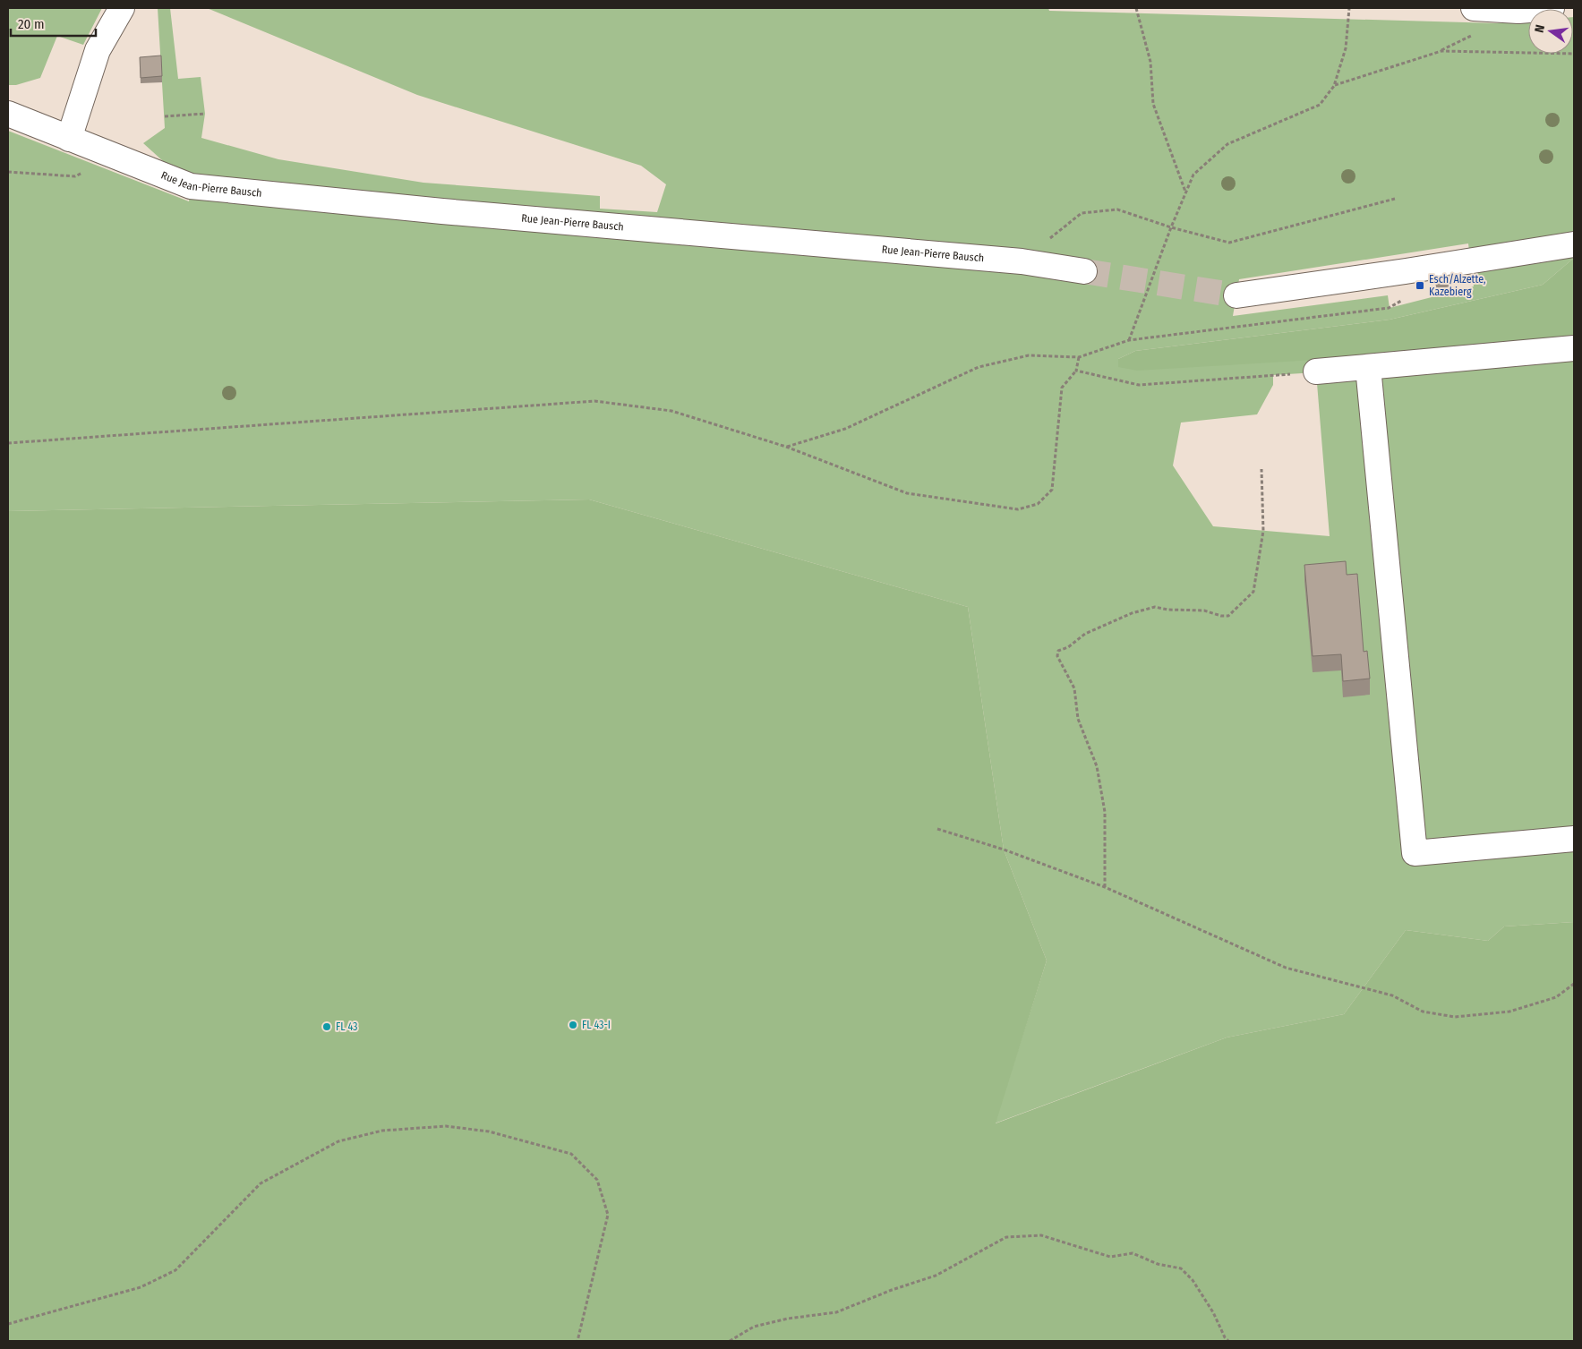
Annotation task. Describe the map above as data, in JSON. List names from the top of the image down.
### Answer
{
  "streets": {
    "street": ["Rue Jean-Pierre Bausch"]
  },
  "places": {
    "transit": ["Esch/Alzette, Kazebierg"],
    "other": ["FL 43-I", "FL 43"]
  },
  "scale_bar": "20 m",
  "north": "left"
}
